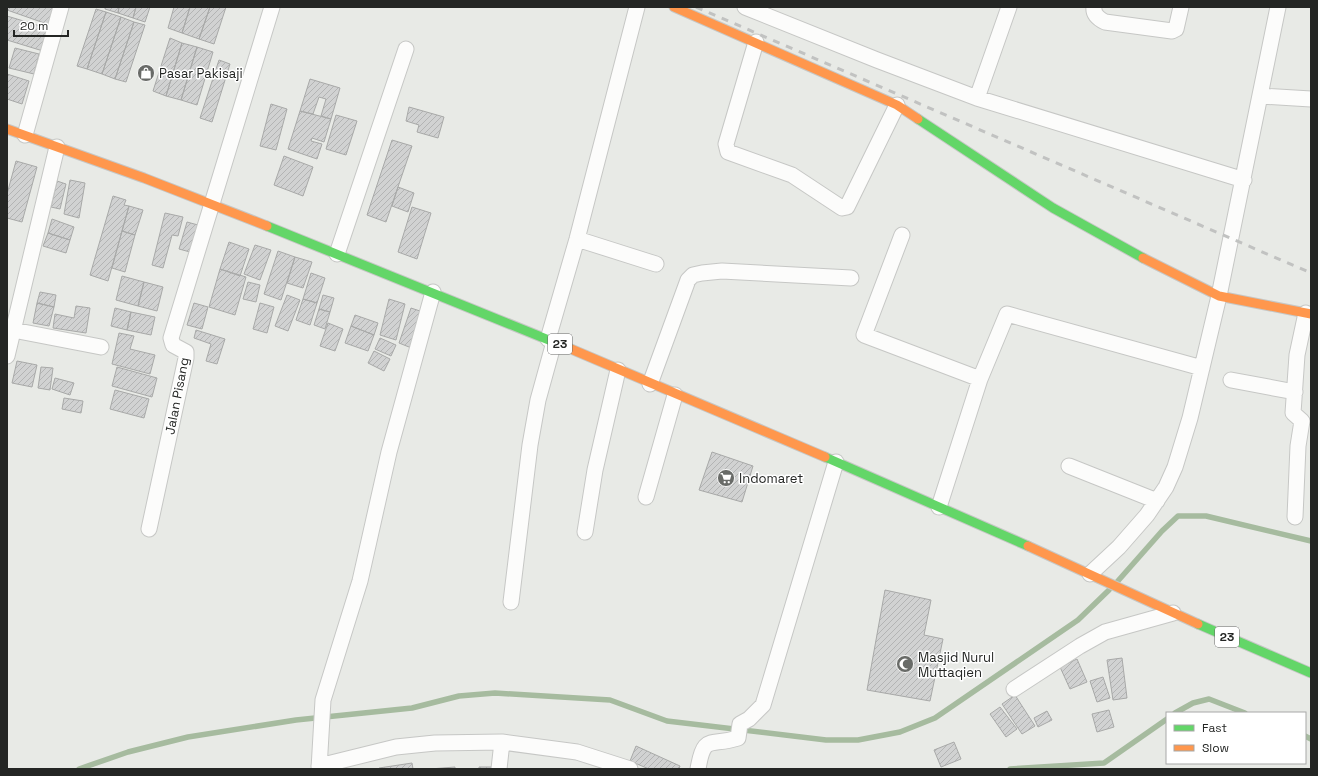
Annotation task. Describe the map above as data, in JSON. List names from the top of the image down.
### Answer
{
  "streets": {
    "main road": ["23"],
    "street": ["Jalan Pisang"]
  },
  "crossings": [
    ["23", "Jalan Pisang"]
  ],
  "places": {
    "shop": ["Pasar Pakisaji"],
    "supermarket": ["Indomaret"],
    "mosque": ["Masjid Nurul Muttaqien"]
  },
  "legend": ["Fast", "Slow"],
  "scale_bar": "20 m"
}
